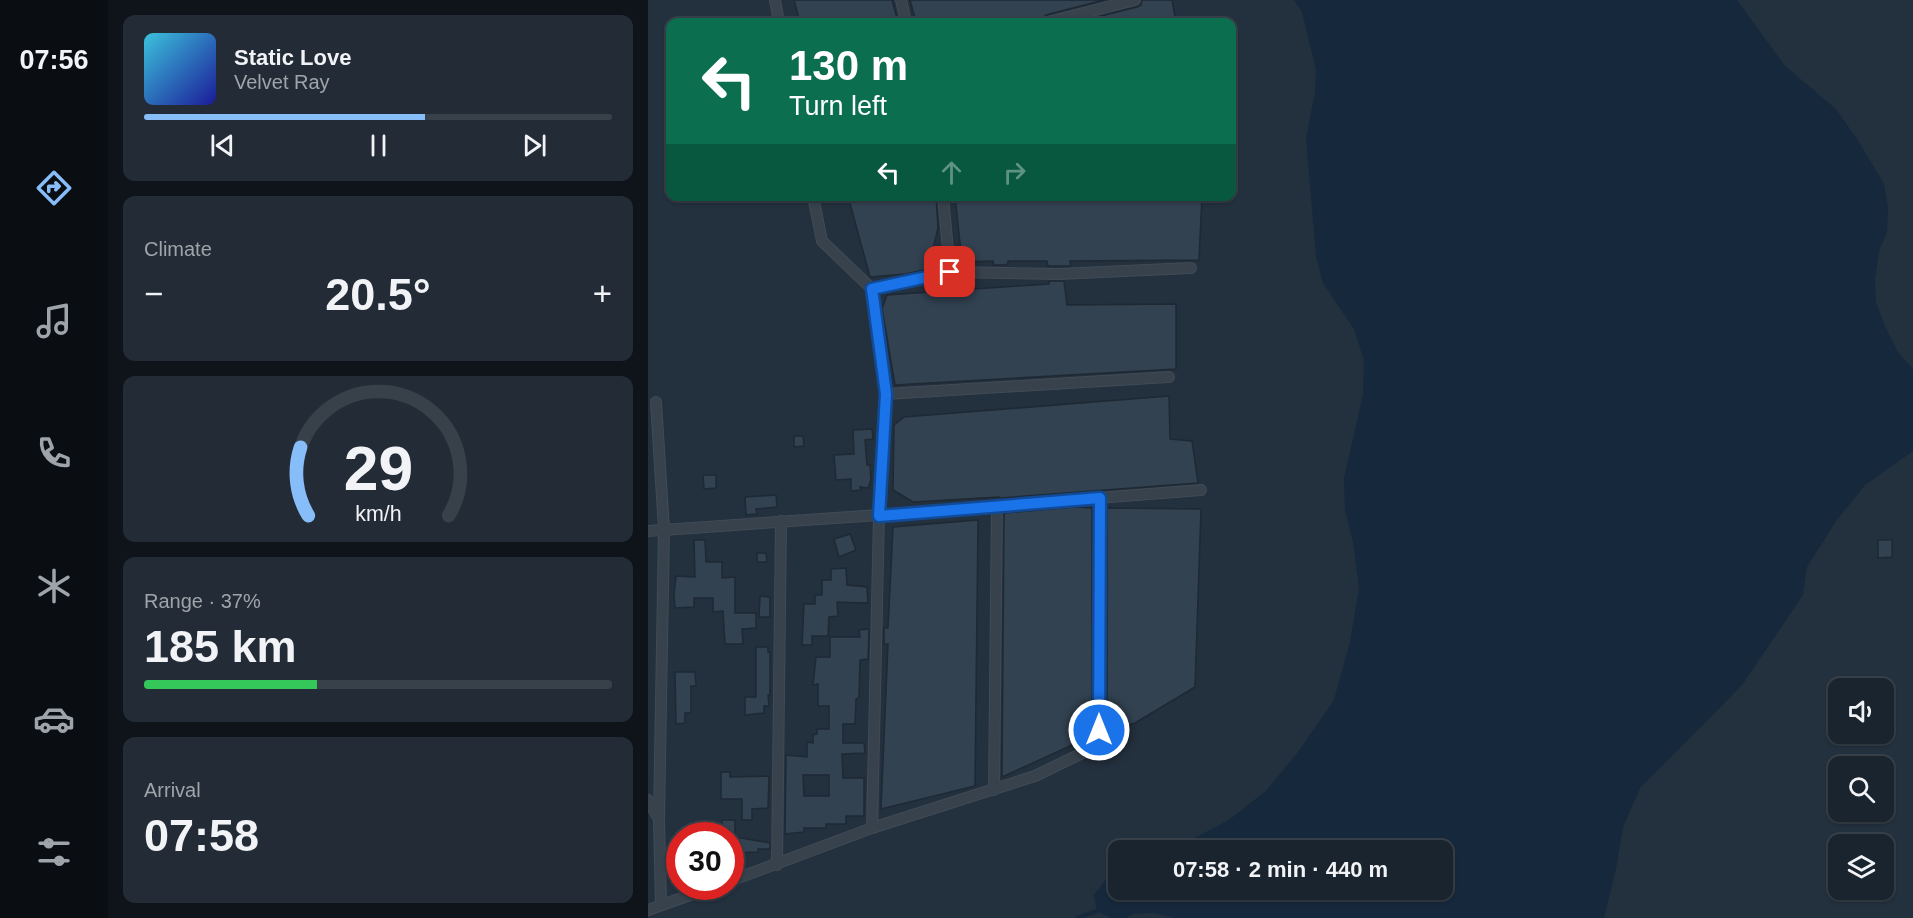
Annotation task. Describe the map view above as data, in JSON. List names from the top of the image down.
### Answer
{
  "page": {
    "tabs": "07:56",
    "turn": ["130 m", "Turn left"],
    "song": ["Static Love", "Velvet Ray"],
    "tile": [
      "Climate",
      ["Range · 37%", "185 km"],
      ["Arrival", "07:58"]
    ],
    "heat": ["−", "20.5°", "+"],
    "limit": "30",
    "trip": "07:58 · 2 min · 440 m",
    "gauge": ["29", "km/h"]
  }
}
